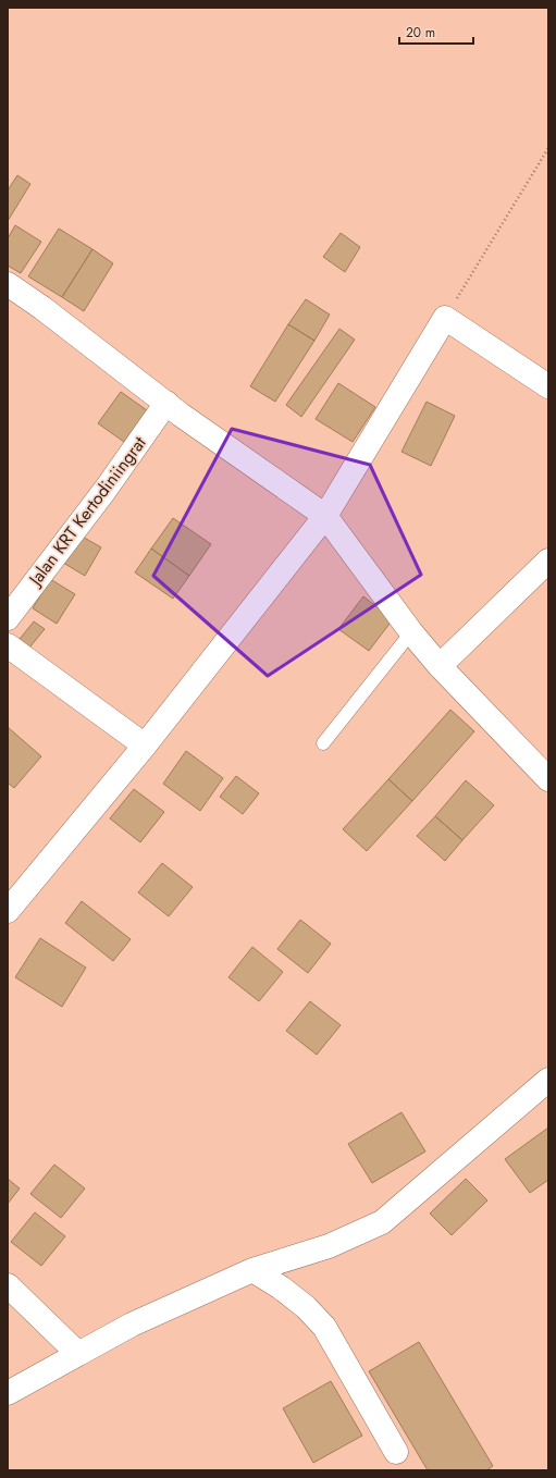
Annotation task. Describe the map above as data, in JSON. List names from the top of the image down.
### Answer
{
  "streets": {
    "street": ["Jalan KRT Kertodiniingrat"]
  },
  "scale_bar": "20 m"
}
